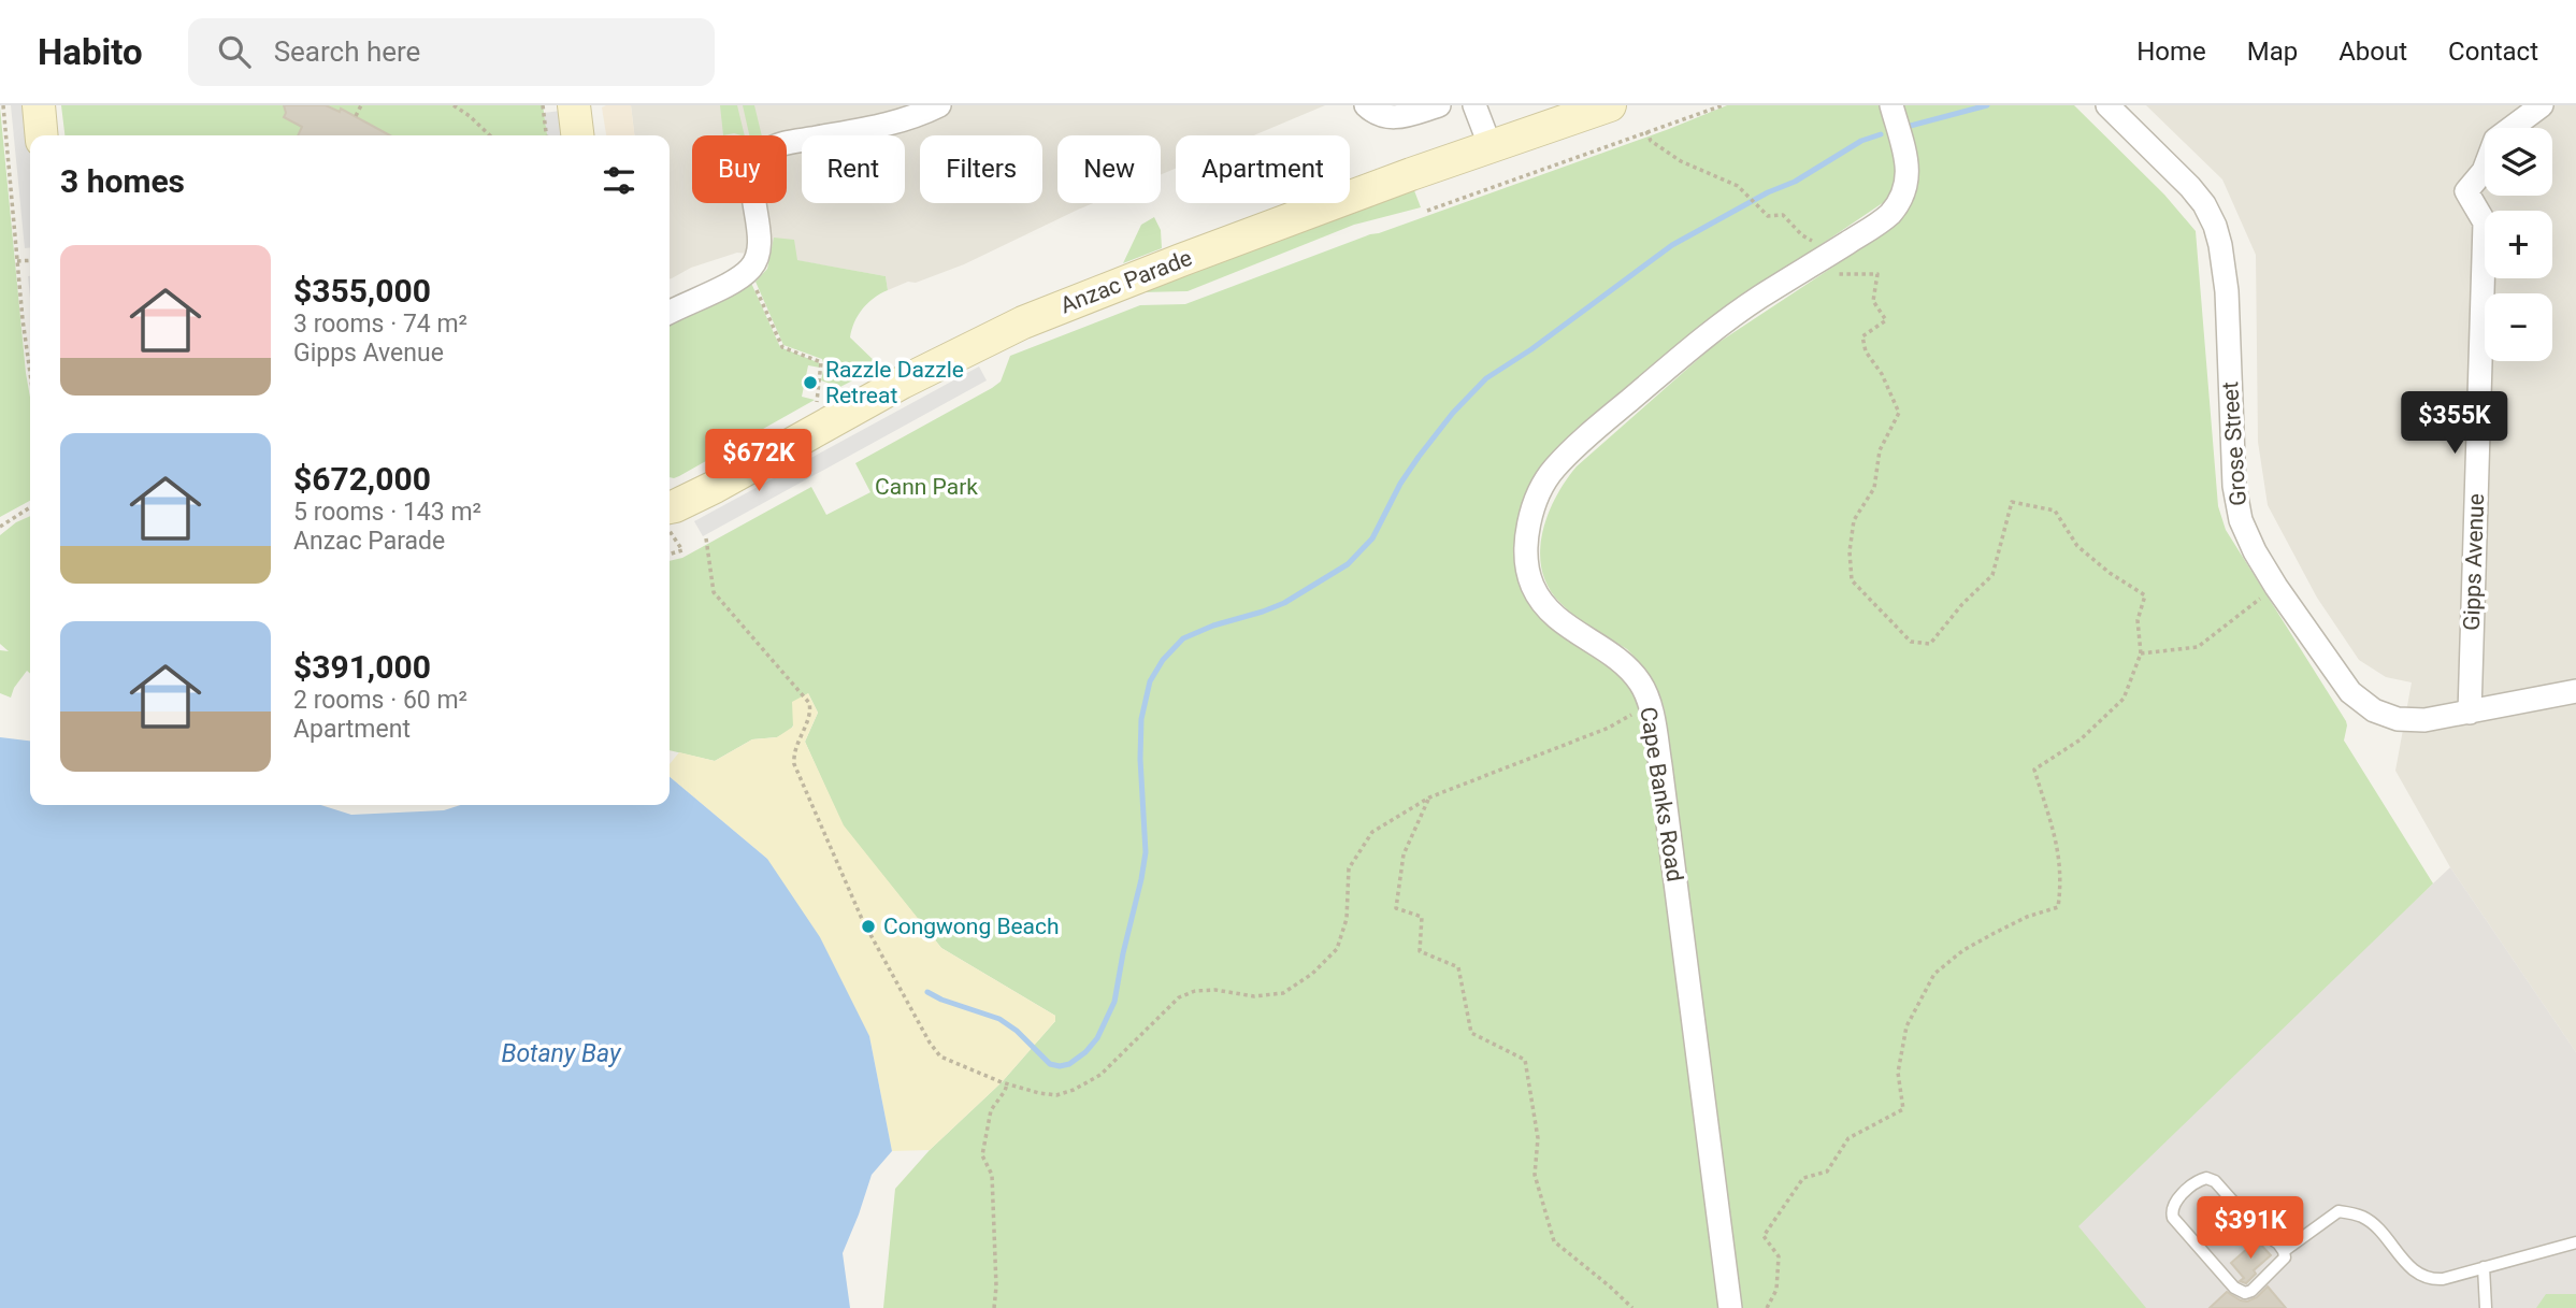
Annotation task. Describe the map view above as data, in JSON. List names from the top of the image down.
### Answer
{
  "streets": {
    "main road": ["Anzac Parade"],
    "street": ["Grose Street", "Gipps Avenue", "Cape Banks Road"]
  },
  "crossings": [
    ["Grose Street", "Gipps Avenue"]
  ],
  "water": ["Botany Bay"],
  "parks": ["Cann Park"],
  "places": ["Razzle Dazzle Retreat", "Congwong Beach"],
  "page": {
    "header": "Habito",
    "search": "Search here",
    "nav": [
      "Home",
      "Map",
      "About",
      "Contact"
    ],
    "map_buttons": ["+", "−"],
    "chip": [
      "Buy",
      "Rent",
      "Filters",
      "New",
      "Apartment"
    ],
    "heading": "3 homes",
    "list": [
      {
        "name": "$355,000",
        "note": "3 rooms · 74 m² · Gipps Avenue"
      },
      {
        "name": "$672,000",
        "note": "5 rooms · 143 m² · Anzac Parade"
      },
      {
        "name": "$391,000",
        "note": "2 rooms · 60 m² · Apartment"
      }
    ],
    "price": ["$355K", "$672K", "$391K"]
  }
}
